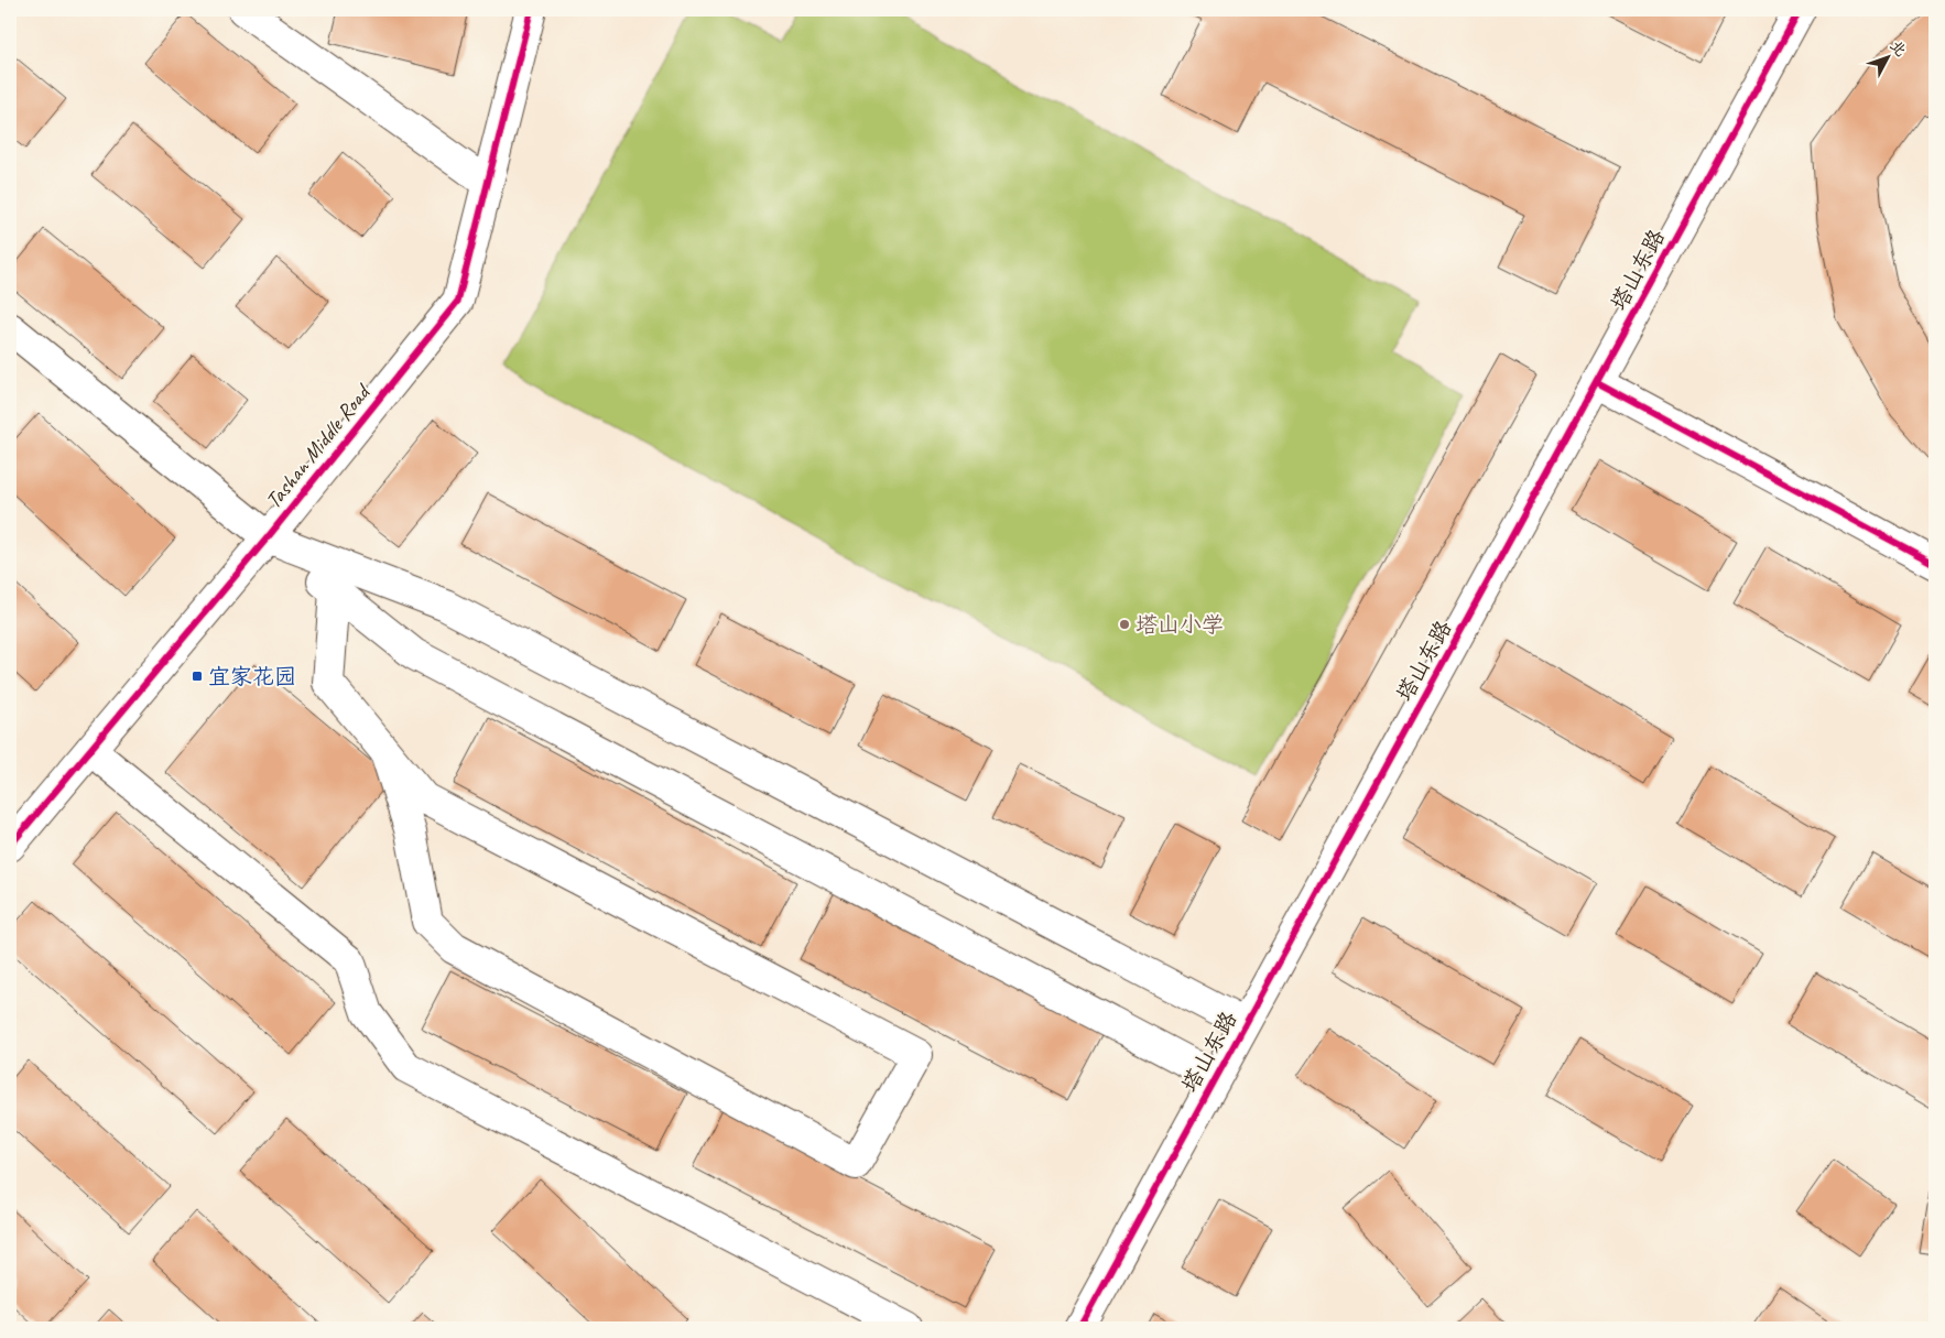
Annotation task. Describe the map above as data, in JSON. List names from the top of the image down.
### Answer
{
  "streets": {
    "street": ["塔山东路", "Tashan Middle Road"]
  },
  "places": {
    "other": ["塔山小学"],
    "transit": ["宜家花园"]
  },
  "north": "top right"
}
